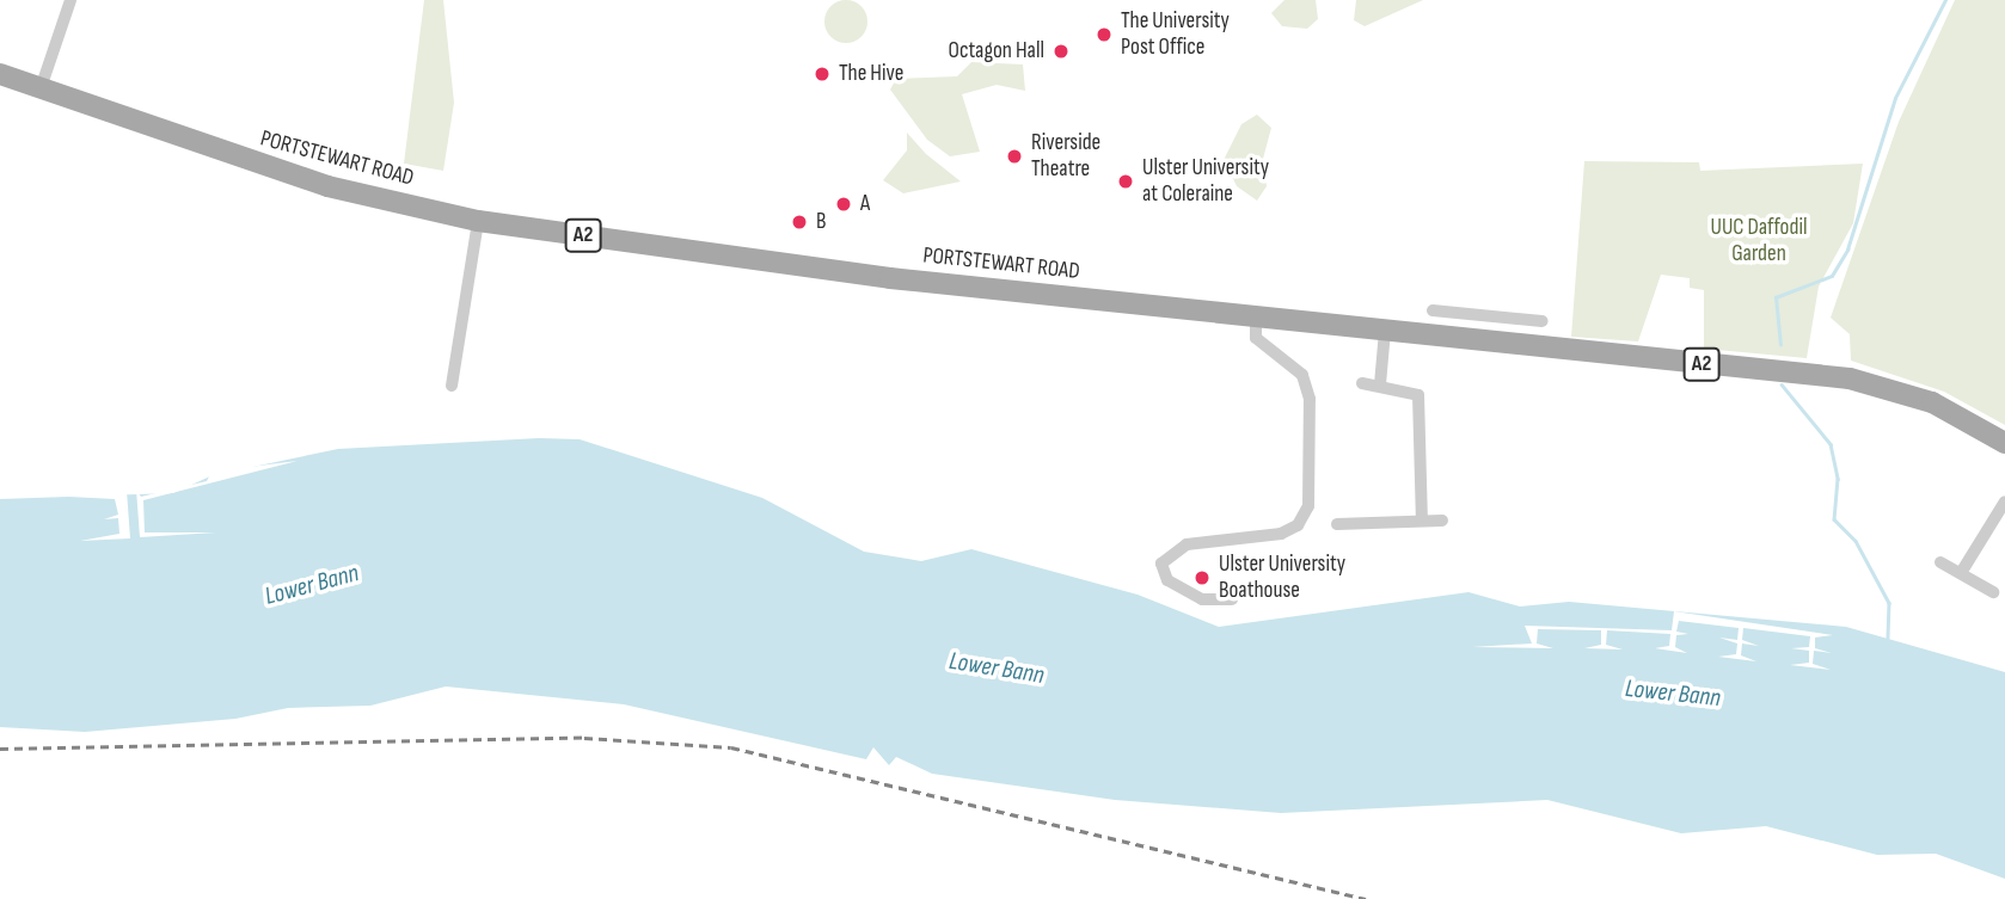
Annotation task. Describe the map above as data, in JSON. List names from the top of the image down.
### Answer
{
  "streets": {
    "main road": ["PORTSTEWART ROAD", "A2"]
  },
  "water": ["Lower Bann"],
  "parks": ["UUC Daffodil Garden"],
  "places": [
    "The University Post Office",
    "Octagon Hall",
    "The Hive",
    "Riverside Theatre",
    "Ulster University at Coleraine",
    "A",
    "B",
    "Ulster University Boathouse"
  ]
}
